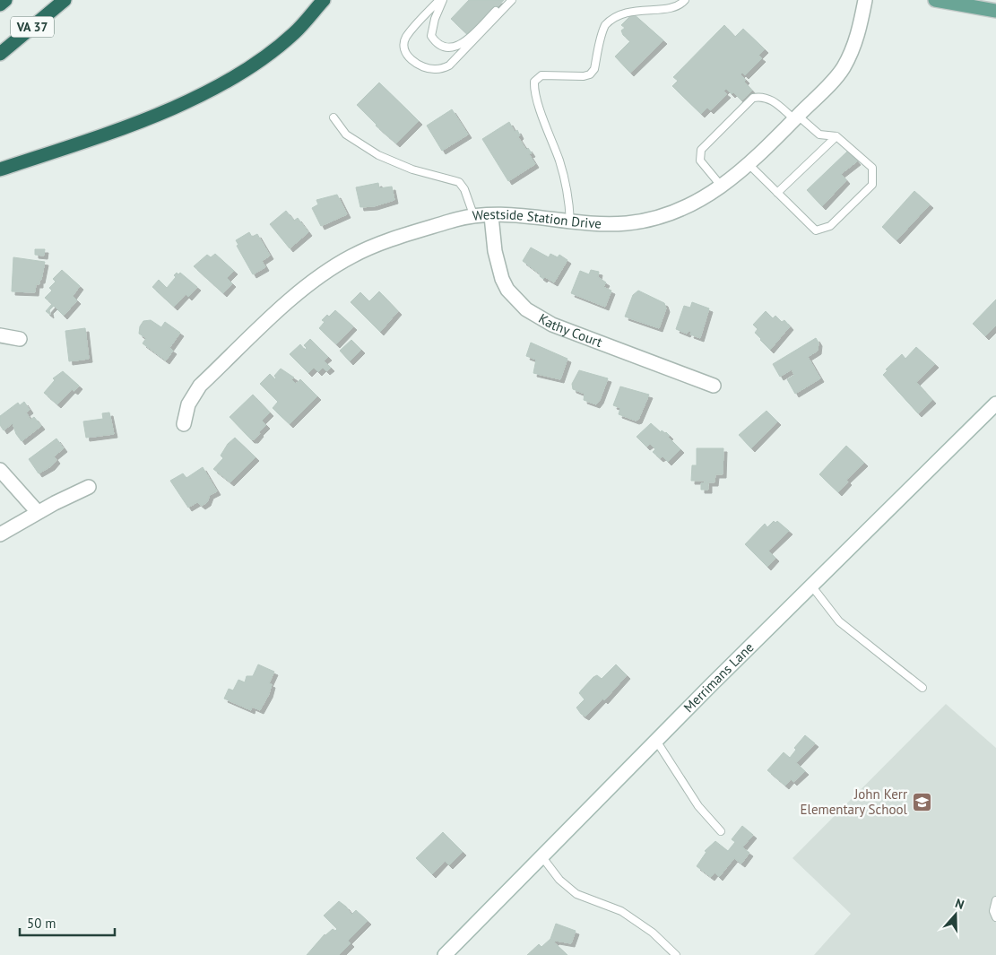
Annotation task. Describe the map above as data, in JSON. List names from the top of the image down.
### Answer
{
  "streets": {
    "highway": ["VA 37"],
    "street": ["Westside Station Drive", "Kathy Court", "Merrimans Lane"]
  },
  "crossings": [
    ["Westside Station Drive", "Kathy Court"]
  ],
  "places": {
    "school or university": ["John Kerr Elementary School"]
  },
  "scale_bar": "50 m",
  "north": "top"
}
